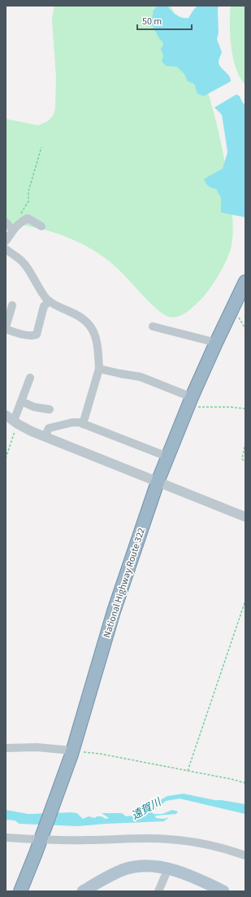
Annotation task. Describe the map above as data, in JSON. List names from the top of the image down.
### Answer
{
  "streets": {
    "highway": ["National Highway Route 322"]
  },
  "water": ["遠賀川"],
  "scale_bar": "50 m"
}
